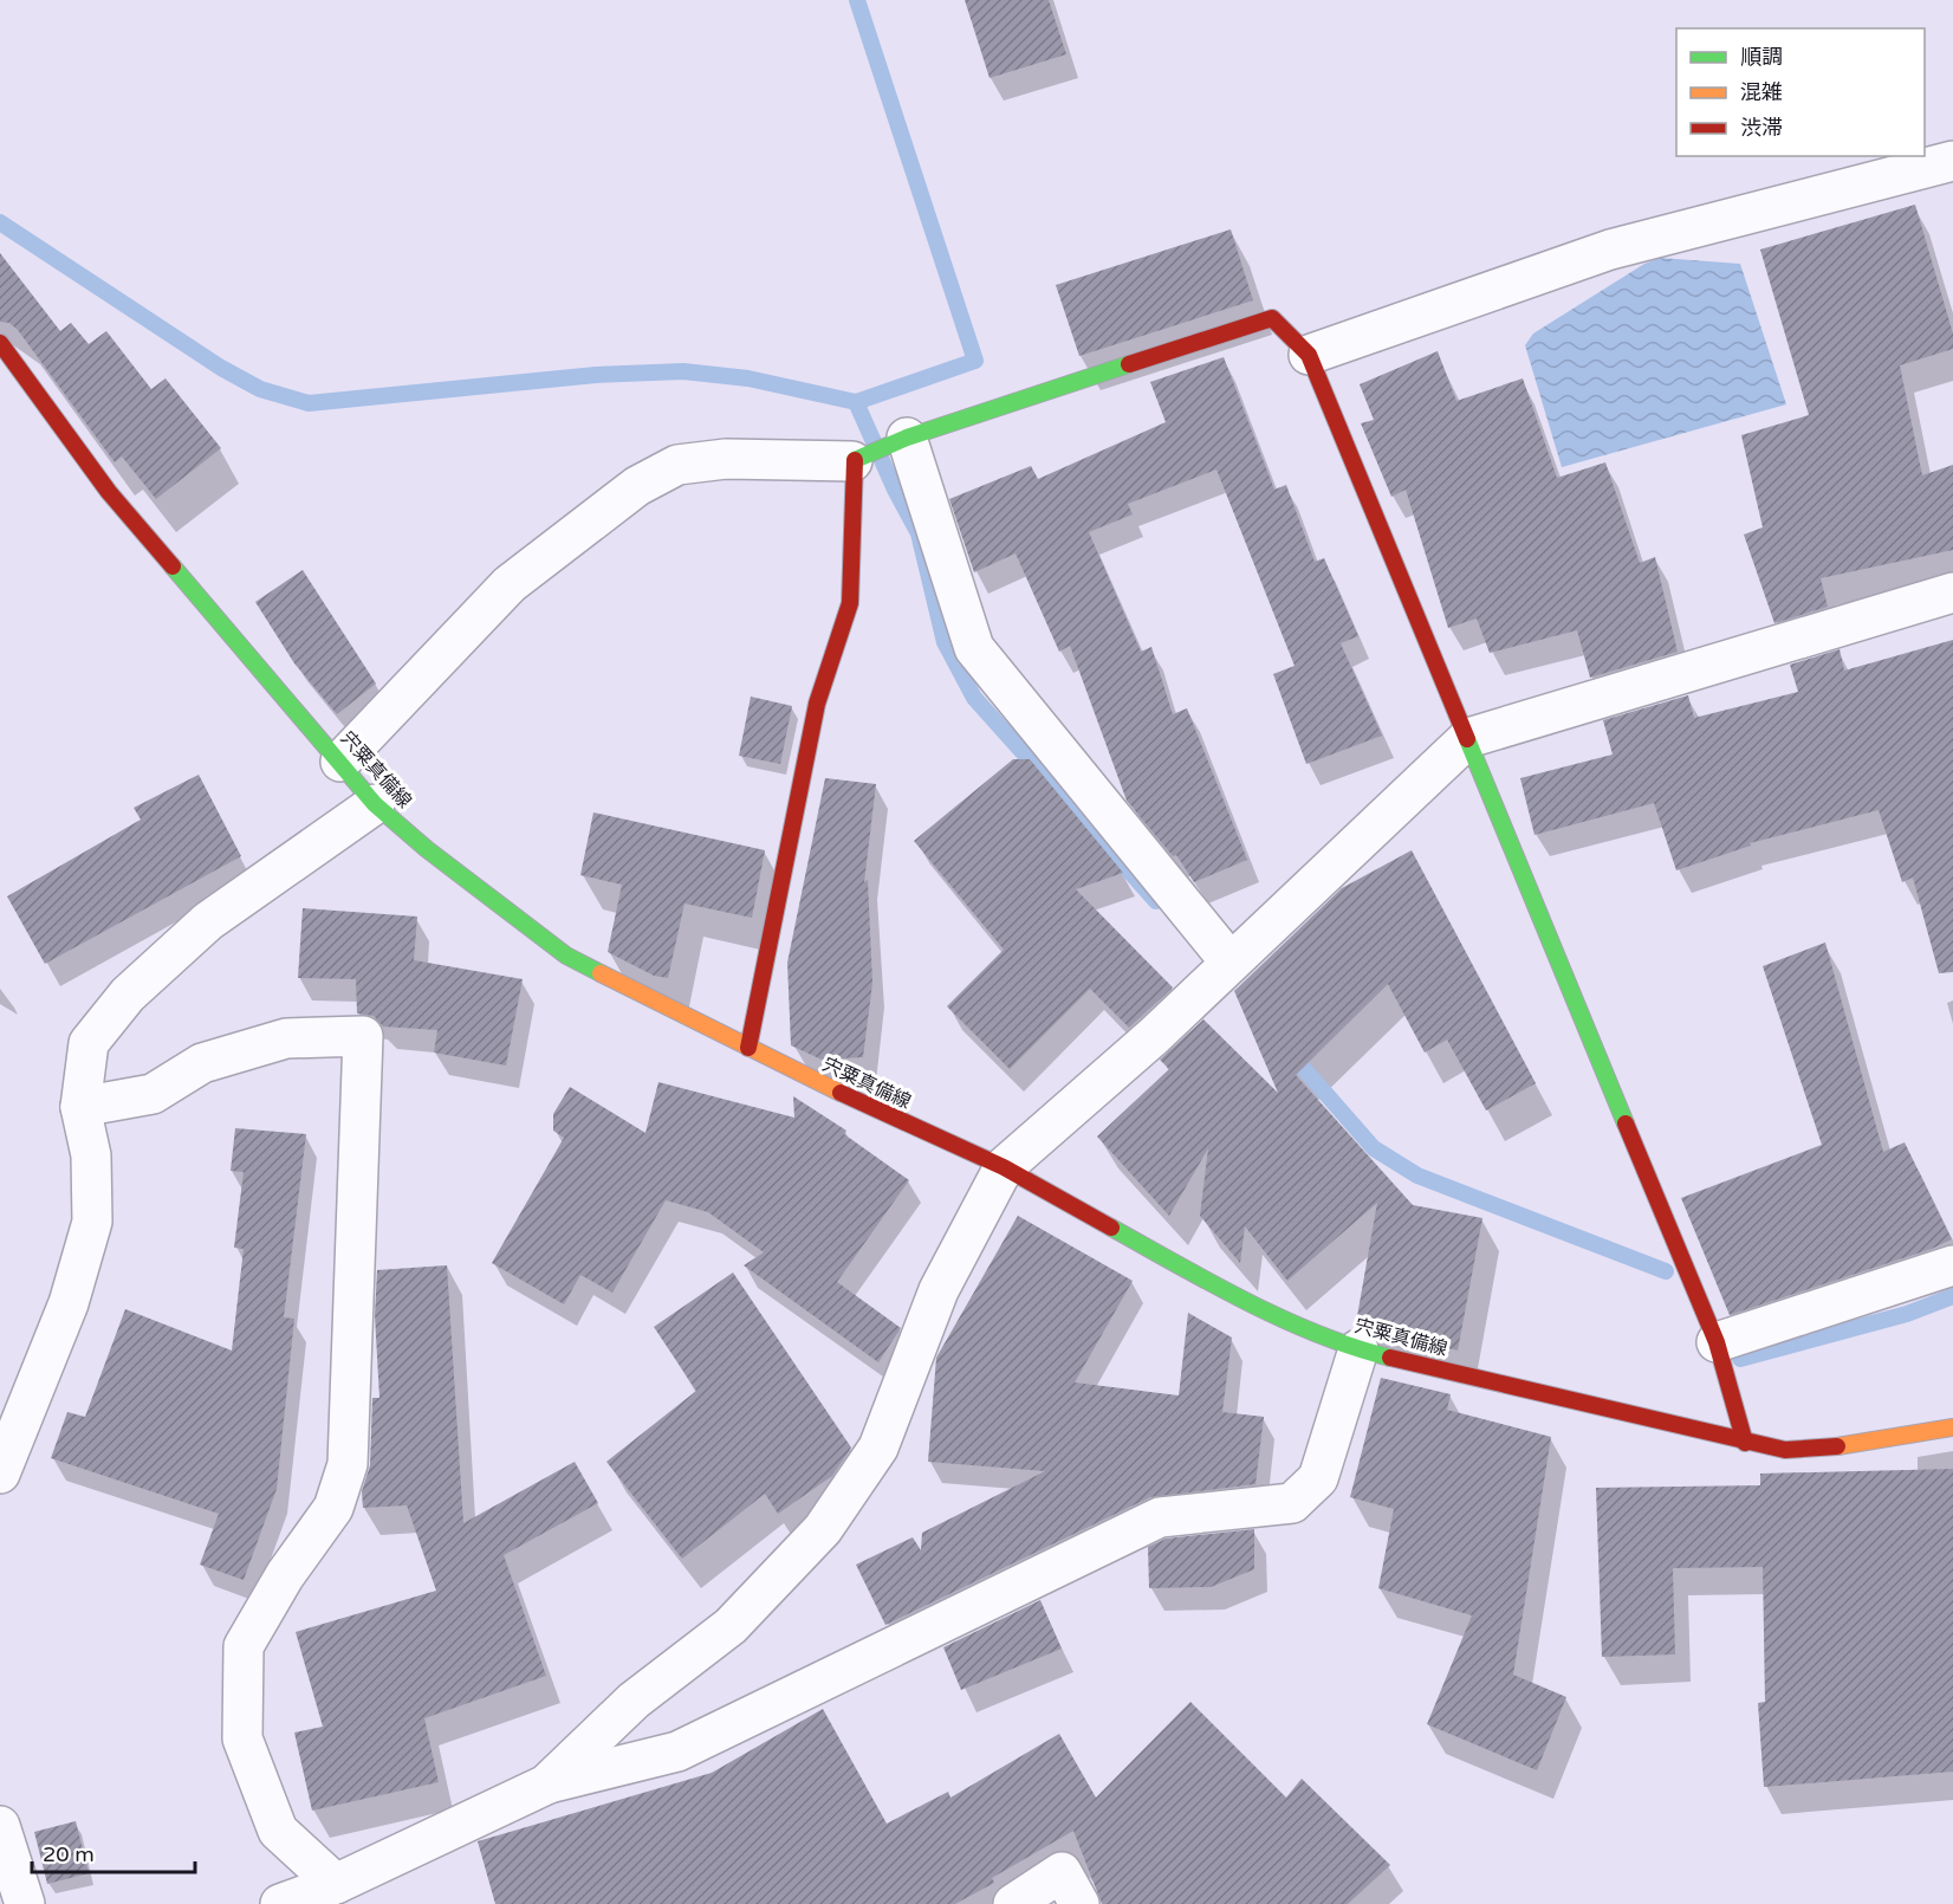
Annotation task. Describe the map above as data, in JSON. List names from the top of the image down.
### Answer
{
  "streets": {
    "main road": ["宍粟真備線"]
  },
  "legend": ["順調", "混雑", "渋滞"],
  "scale_bar": "20 m"
}
